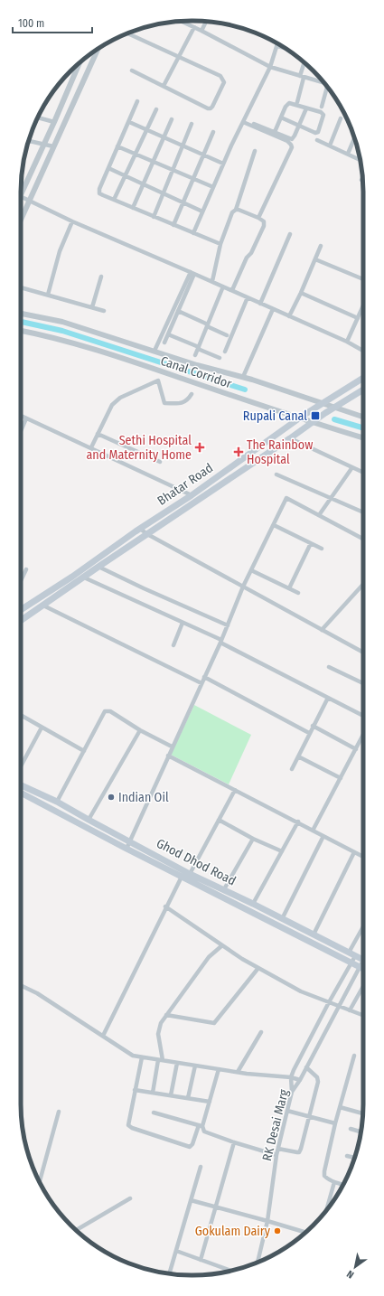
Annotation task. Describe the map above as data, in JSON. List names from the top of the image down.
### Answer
{
  "streets": {
    "main road": ["Bhatar Road", "Ghod Dhod Road"],
    "street": ["Canal Corridor", "RK Desai Marg"]
  },
  "crossings": [
    ["Canal Corridor", "Bhatar Road"]
  ],
  "places": {
    "transit": ["Rupali Canal"],
    "health": ["Sethi Hospital and Maternity Home", "The Rainbow Hospital"],
    "other": ["Indian Oil", "Gokulam Dairy"]
  },
  "scale_bar": "100 m",
  "north": "bottom left"
}
